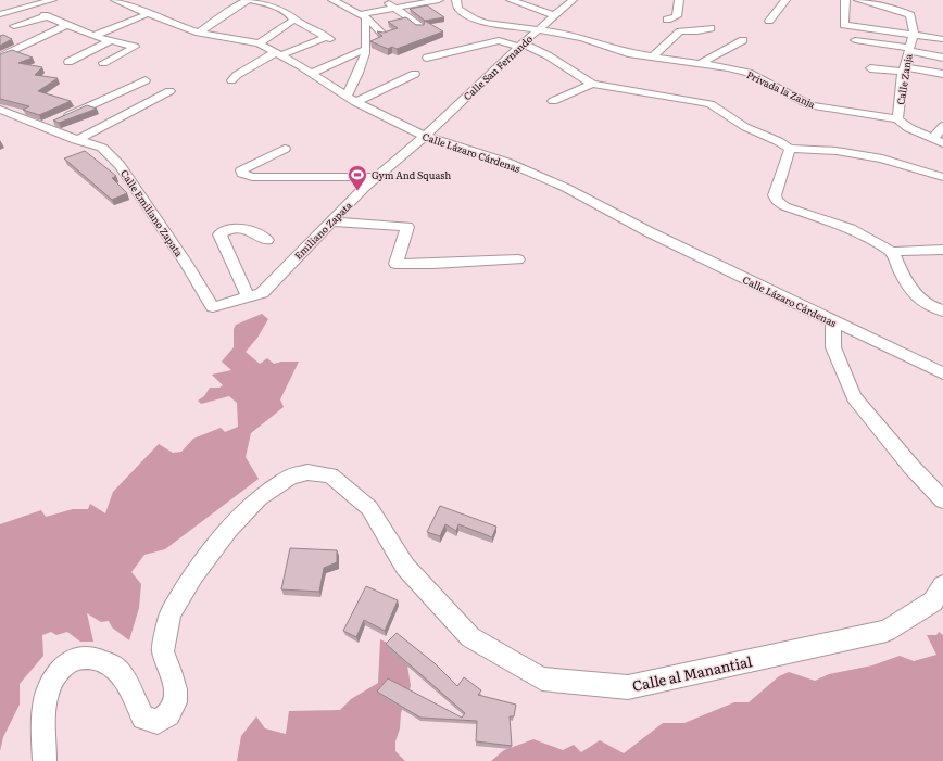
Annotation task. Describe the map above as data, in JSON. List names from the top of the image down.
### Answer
{
  "streets": {
    "street": [
      "Calle San Fernando",
      "Calle Zanja",
      "Privada la Zanja",
      "Calle Lázaro Cárdenas",
      "Calle Emiliano Zapata",
      "Emiliano Zapata",
      "Calle al Manantial"
    ]
  },
  "crossings": [
    ["Calle San Fernando", "Privada la Zanja"],
    ["Calle San Fernando", "Calle Lázaro Cárdenas"],
    ["Calle San Fernando", "Emiliano Zapata"],
    ["Calle Zanja", "Privada la Zanja"],
    ["Calle Lázaro Cárdenas", "Emiliano Zapata"],
    ["Calle Emiliano Zapata", "Emiliano Zapata"]
  ],
  "places": {
    "sports": ["Gym And Squash"]
  }
}
